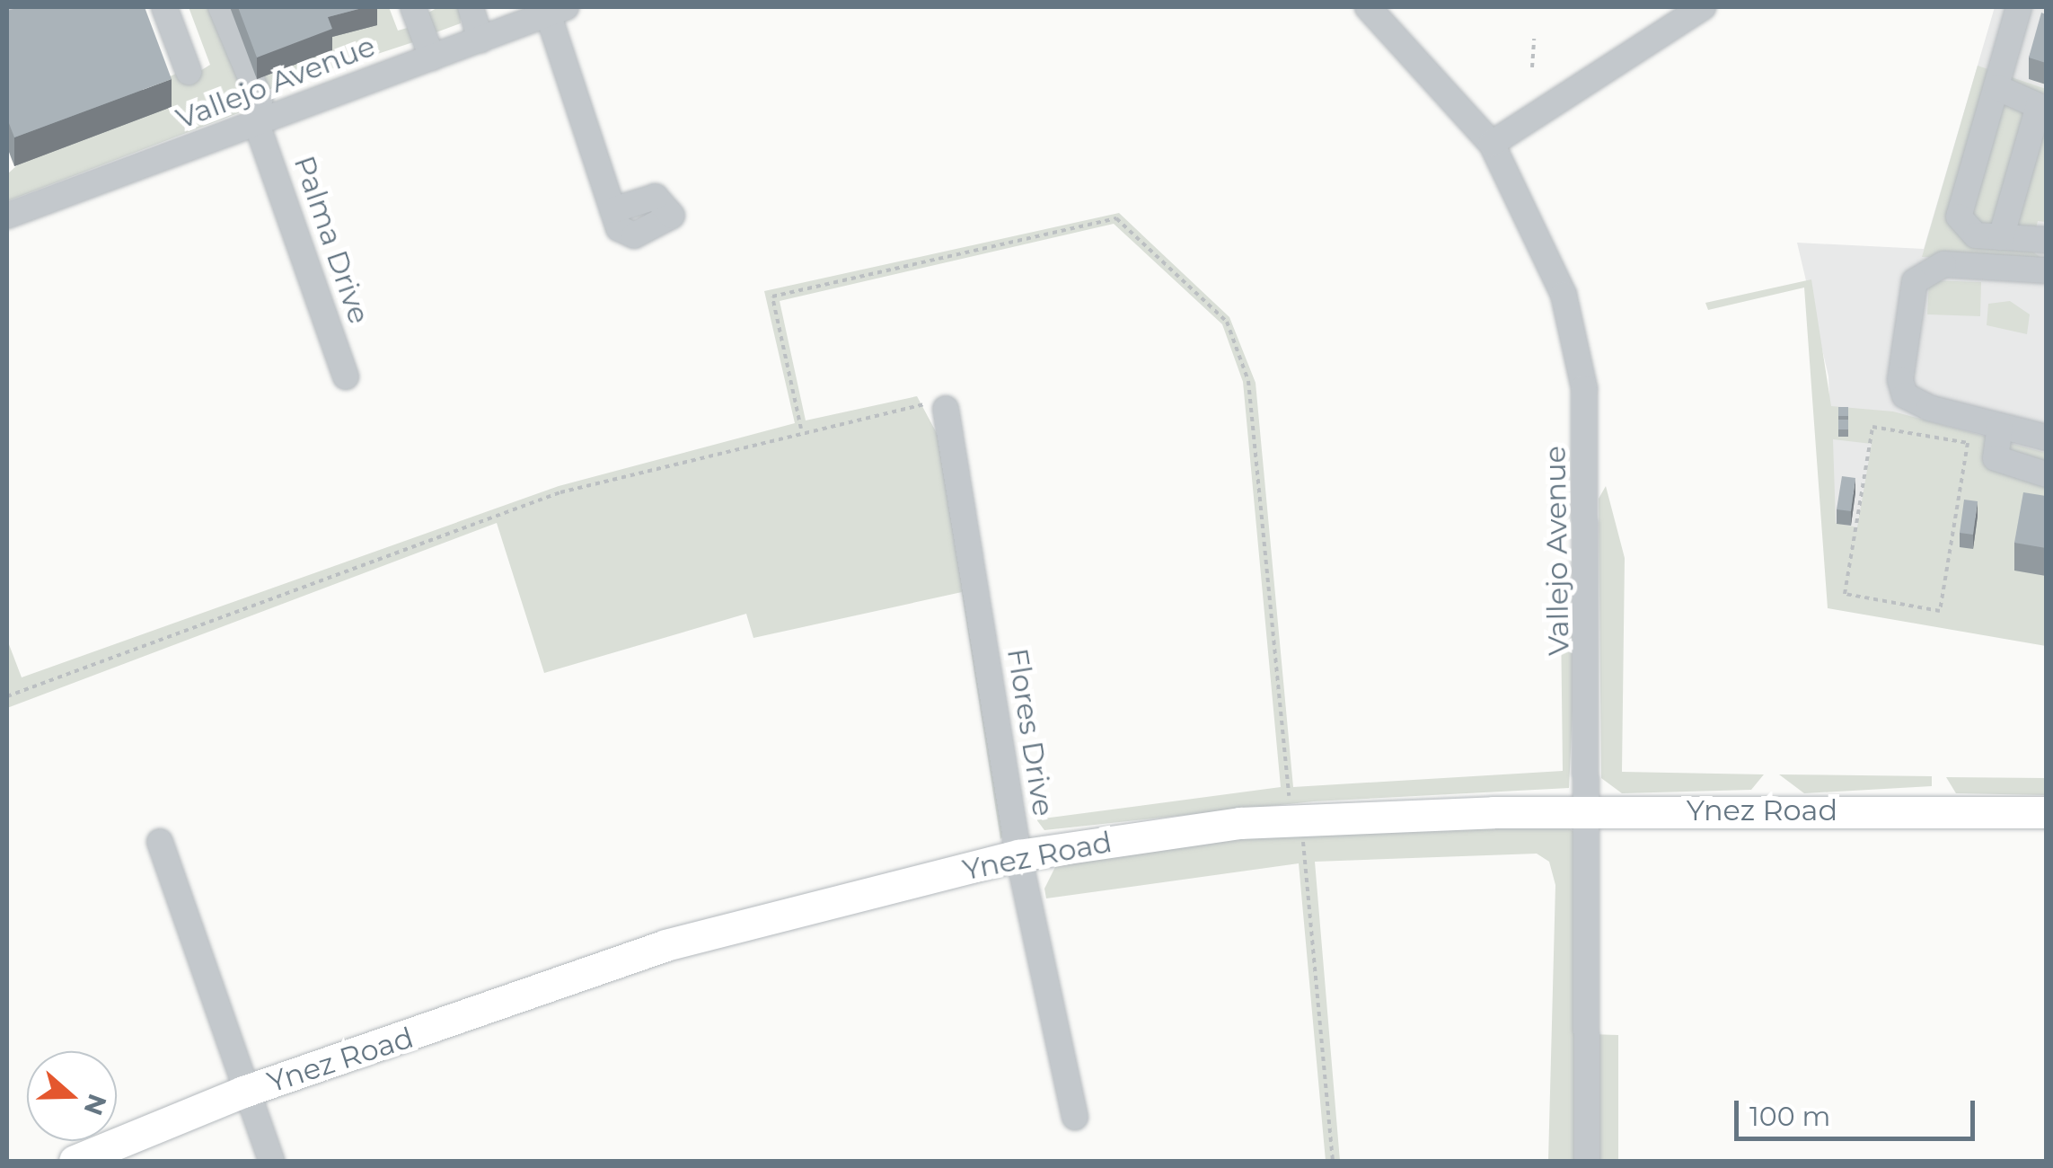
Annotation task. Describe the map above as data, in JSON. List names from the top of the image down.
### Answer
{
  "streets": {
    "main road": ["Ynez Road"],
    "street": ["Vallejo Avenue", "Palma Drive", "Flores Drive"]
  },
  "crossings": [
    ["Vallejo Avenue", "Palma Drive"],
    ["Vallejo Avenue", "Ynez Road"],
    ["Flores Drive", "Ynez Road"]
  ],
  "scale_bar": "100 m",
  "north": "right"
}
